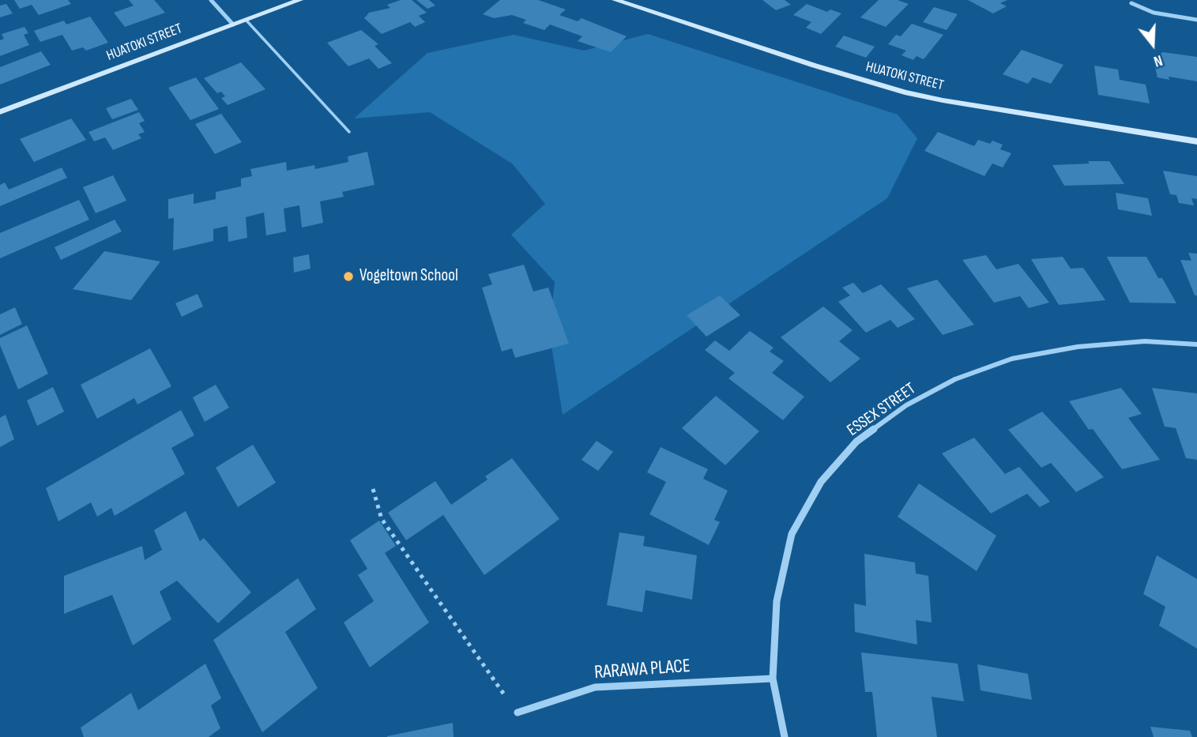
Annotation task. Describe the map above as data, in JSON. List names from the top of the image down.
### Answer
{
  "streets": {
    "main road": ["HUATOKI STREET"],
    "street": ["ESSEX STREET", "RARAWA PLACE"]
  },
  "crossings": [
    ["ESSEX STREET", "RARAWA PLACE"]
  ],
  "places": ["Vogeltown School"],
  "north": "bottom"
}
